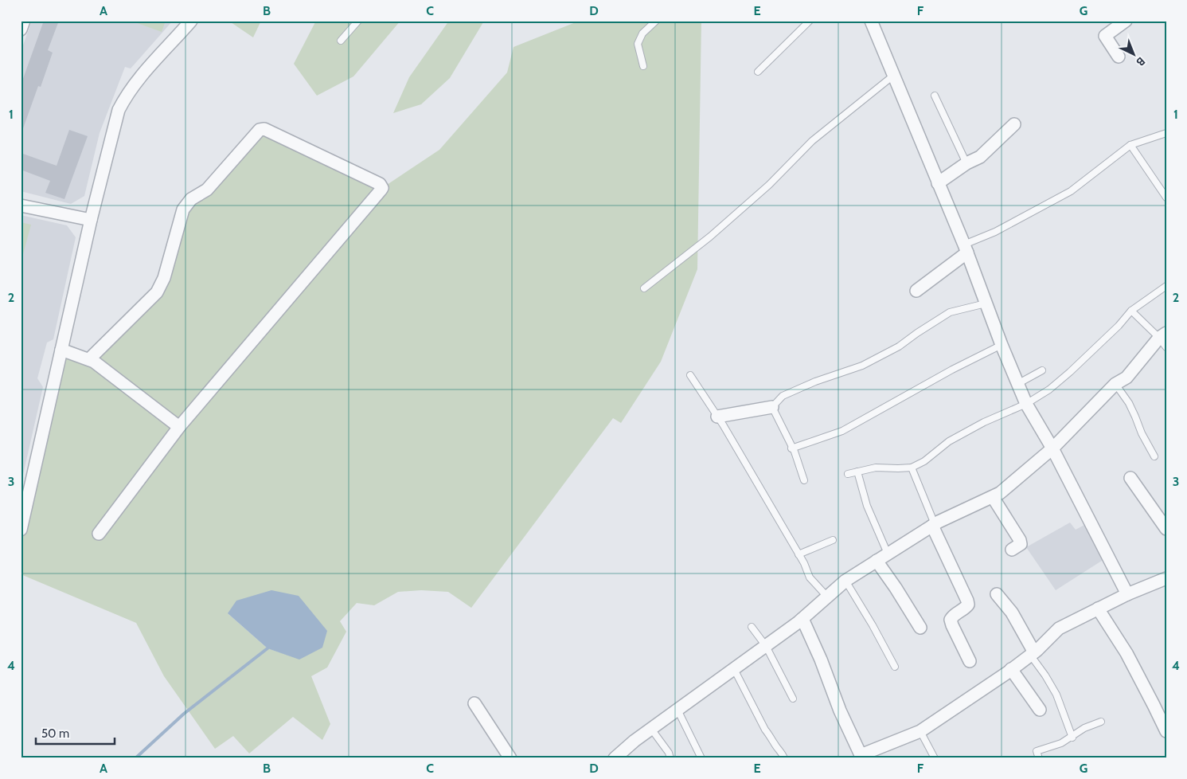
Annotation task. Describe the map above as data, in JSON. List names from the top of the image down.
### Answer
{
  "scale_bar": "50 m",
  "north": "bottom right",
  "grid": {
    "columns": [
      "A",
      "B",
      "C",
      "D",
      "E",
      "F",
      "G"
    ],
    "rows": [
      "1",
      "2",
      "3",
      "4"
    ]
  }
}
